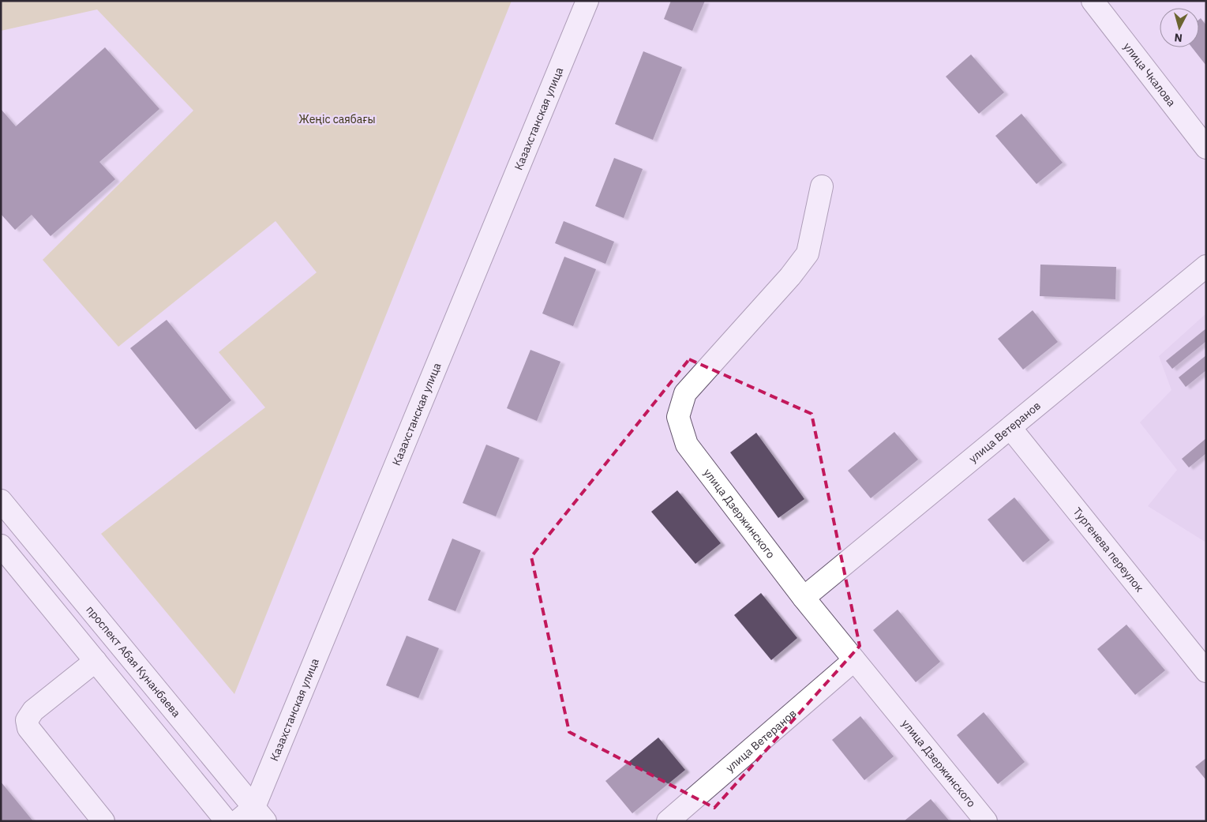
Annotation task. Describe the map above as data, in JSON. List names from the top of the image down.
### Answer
{
  "streets": {
    "street": [
      "улица Чкалова",
      "Казахстанская улица",
      "улица Ветеранов",
      "улица Дзержинского",
      "Тургенева переулок",
      "проспект Абая Кунанбаева"
    ]
  },
  "crossings": [
    ["Казахстанская улица", "проспект Абая Кунанбаева"],
    ["улица Ветеранов", "улица Дзержинского"],
    ["улица Ветеранов", "Тургенева переулок"]
  ],
  "parks": ["Жеңіс саябағы"],
  "north": "bottom"
}
